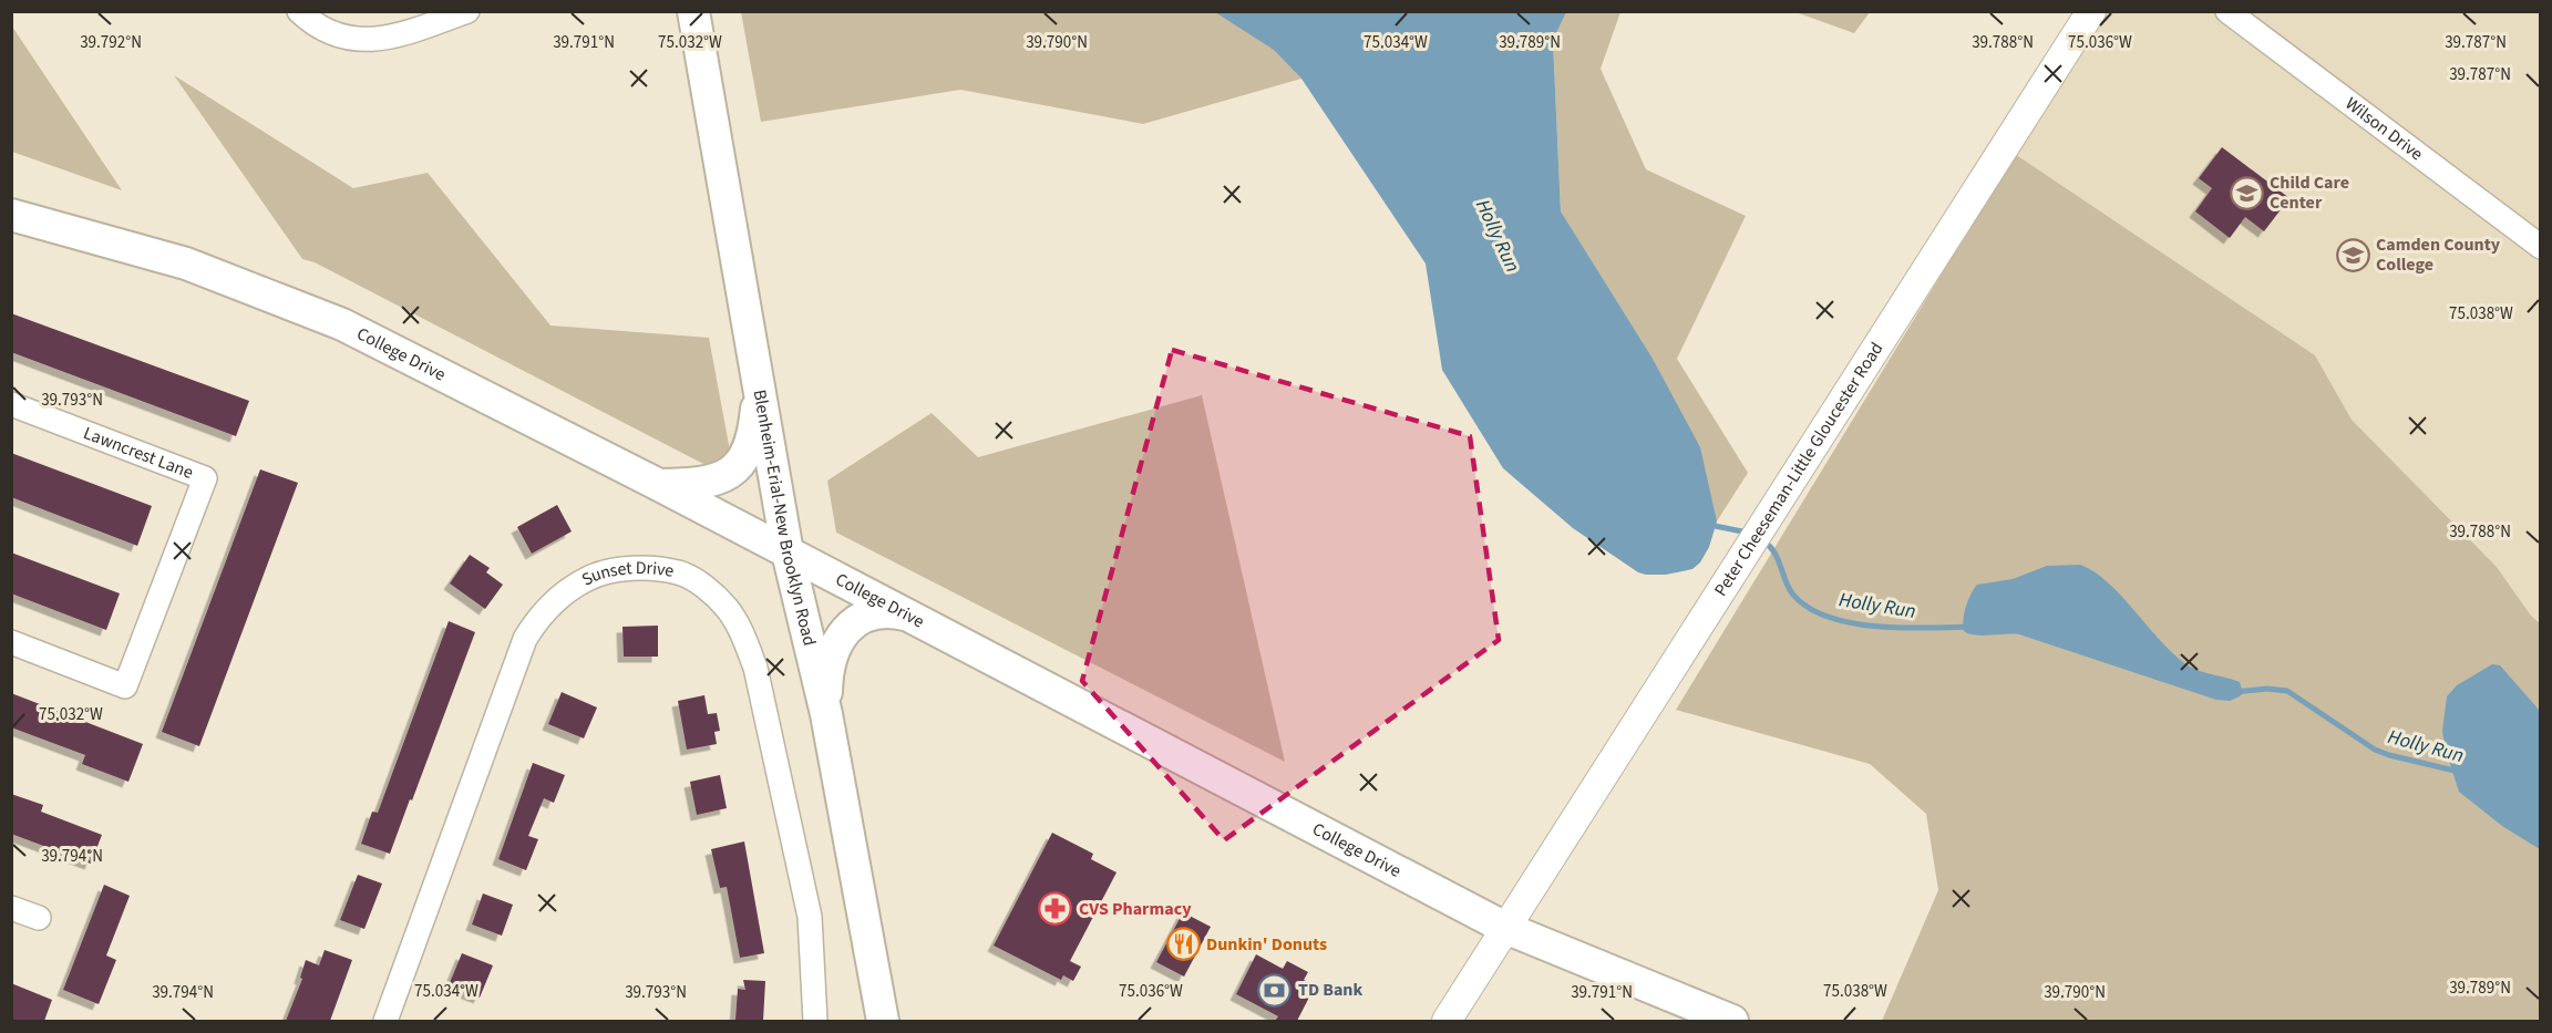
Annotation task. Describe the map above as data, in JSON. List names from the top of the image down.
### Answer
{
  "streets": {
    "main road": ["College Drive", "Blenheim-Erial-New Brooklyn Road"],
    "street": [
      "Wilson Drive",
      "Lawncrest Lane",
      "Peter Cheeseman-Little Gloucester Road",
      "Sunset Drive"
    ]
  },
  "crossings": [
    ["College Drive", "Peter Cheeseman-Little Gloucester Road"],
    ["College Drive", "Blenheim-Erial-New Brooklyn Road"]
  ],
  "water": ["Holly Run"],
  "places": {
    "school or university": ["Child Care Center", "Camden County College"],
    "pharmacy": ["CVS Pharmacy"],
    "restaurant": ["Dunkin' Donuts"],
    "bank": ["TD Bank"]
  },
  "coordinates": [
    "39.787°N",
    "39.792°N",
    "39.791°N",
    "39.790°N",
    "39.789°N",
    "39.788°N",
    "75.032°W",
    "75.034°W",
    "75.036°W",
    "75.038°W",
    "39.793°N",
    "39.794°N"
  ]
}
